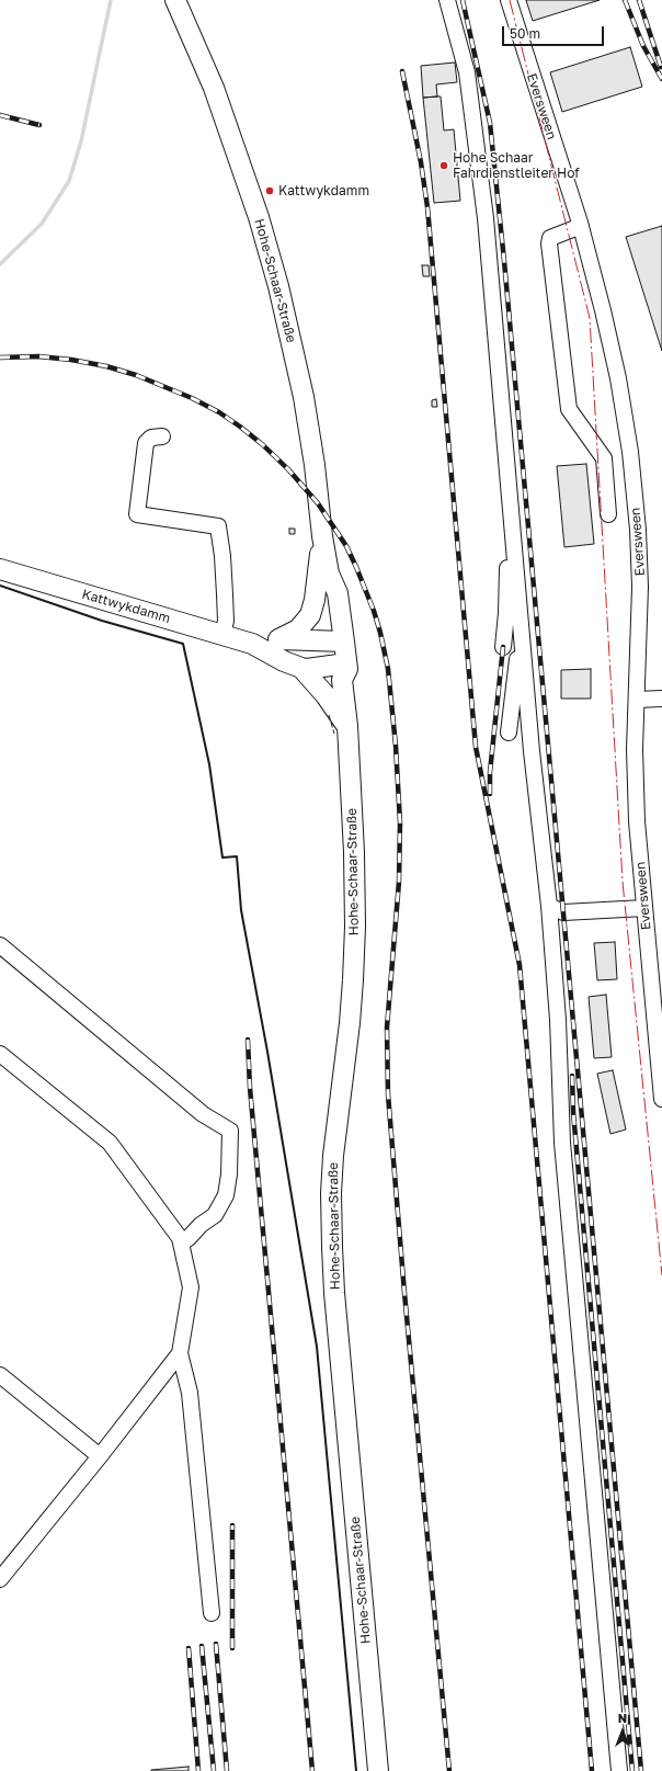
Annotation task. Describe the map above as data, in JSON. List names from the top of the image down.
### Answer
{
  "streets": {
    "main road": ["Hohe-Schaar-Straße", "Kattwykdamm"],
    "street": ["Eversween"]
  },
  "crossings": [
    ["Hohe-Schaar-Straße", "Kattwykdamm"]
  ],
  "places": ["Hohe Schaar Fahrdienstleiter Hof", "Kattwykdamm"],
  "scale_bar": "50 m",
  "north": "top"
}
